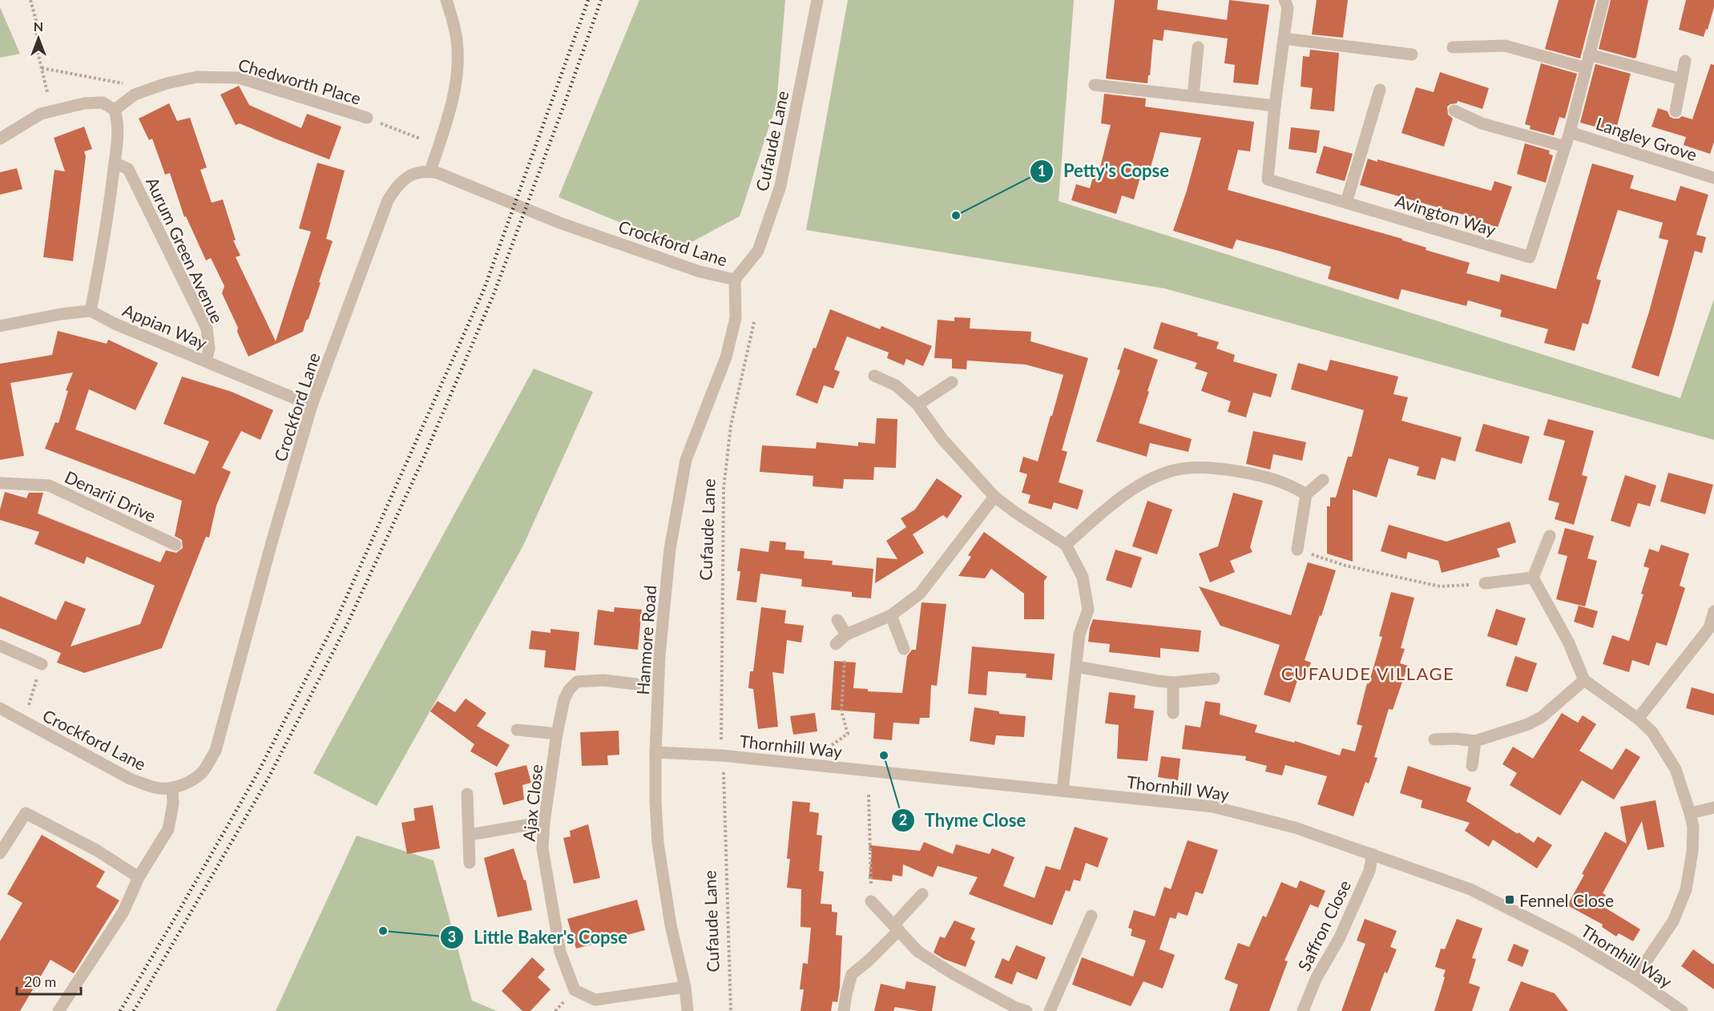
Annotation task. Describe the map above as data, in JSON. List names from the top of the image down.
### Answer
{
  "streets": {
    "street": [
      "Chedworth Place",
      "Langley Grove",
      "Cufaude Lane",
      "Avington Way",
      "Crockford Lane",
      "Aurum Green Avenue",
      "Appian Way",
      "Denarii Drive",
      "Hanmore Road",
      "Thornhill Way",
      "Ajax Close",
      "Saffron Close"
    ]
  },
  "crossings": [
    ["Langley Grove", "Avington Way"],
    ["Cufaude Lane", "Crockford Lane"],
    ["Cufaude Lane", "Hanmore Road"],
    ["Crockford Lane", "Appian Way"],
    ["Crockford Lane", "Hanmore Road"],
    ["Aurum Green Avenue", "Appian Way"],
    ["Hanmore Road", "Thornhill Way"],
    ["Hanmore Road", "Ajax Close"],
    ["Thornhill Way", "Saffron Close"]
  ],
  "districts": ["CUFAUDE VILLAGE"],
  "places": {
    "other": ["Petty's Copse", "Thyme Close", "Little Baker's Copse"],
    "transit": ["Fennel Close"]
  },
  "scale_bar": "20 m",
  "north": "top"
}
